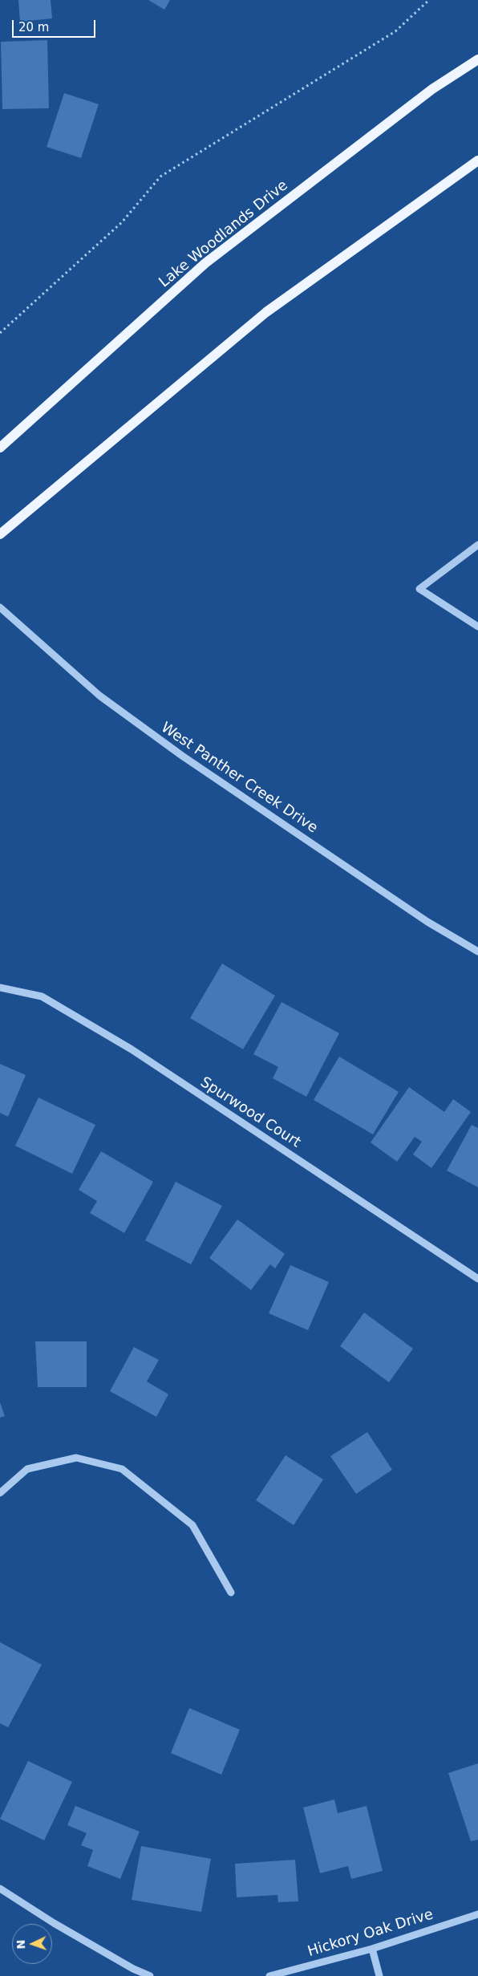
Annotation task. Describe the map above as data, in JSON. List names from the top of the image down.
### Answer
{
  "streets": {
    "main road": ["Lake Woodlands Drive"],
    "street": ["West Panther Creek Drive", "Spurwood Court", "Hickory Oak Drive"]
  },
  "scale_bar": "20 m",
  "north": "left"
}
